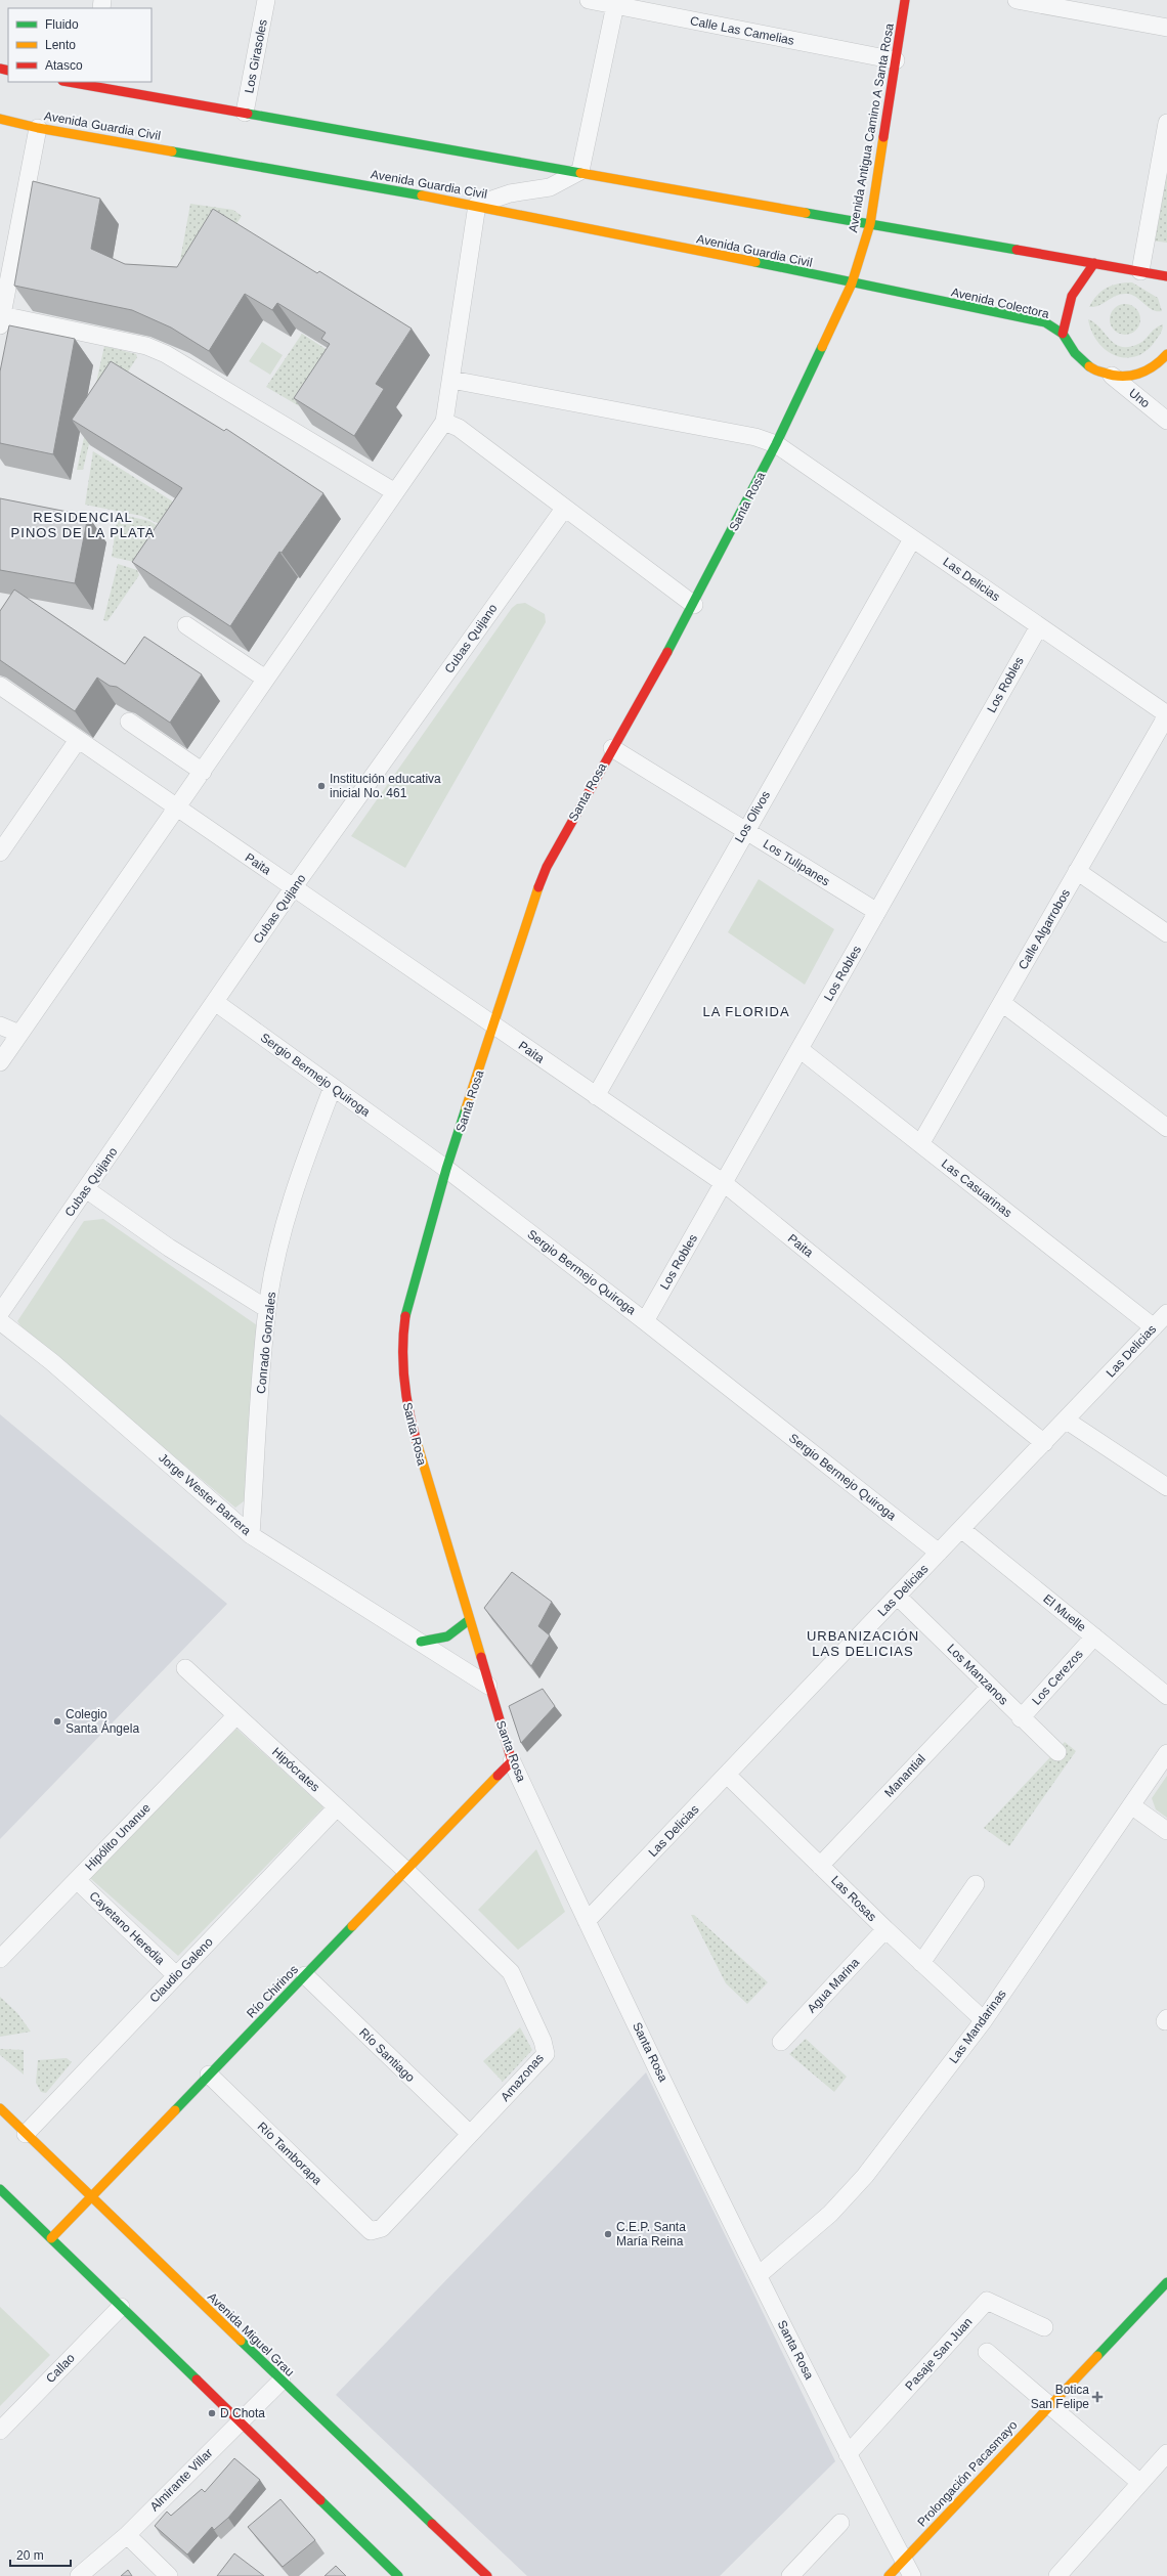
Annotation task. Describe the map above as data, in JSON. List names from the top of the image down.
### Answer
{
  "streets": {
    "main road": [
      "Avenida Guardia Civil",
      "Avenida Antigua Camino A Santa Rosa",
      "Avenida Colectora",
      "Santa Rosa",
      "Río Chirinos",
      "Avenida Miguel Grau",
      "Prolongación Pacasmayo"
    ],
    "street": [
      "Calle Las Camelias",
      "Los Girasoles",
      "Uno",
      "Las Delicias",
      "Cubas Quijano",
      "Los Robles",
      "Los Olivos",
      "Los Tulipanes",
      "Paita",
      "Calle Algarrobos",
      "Sergio Bermejo Quiroga",
      "Las Casuarinas",
      "Conrado Gonzales",
      "Jorge Wester Barrera",
      "El Muelle",
      "Los Manzanos",
      "Los Cerezos",
      "Hipócrates",
      "Manantial",
      "Hipólito Unanue",
      "Las Rosas",
      "Cayetano Heredia",
      "Claudio Galeno",
      "Agua Marina",
      "Las Mandarinas",
      "Río Santiago",
      "Amazonas",
      "Río Tamborapa",
      "Pasaje San Juan",
      "Callao",
      "Almirante Villar"
    ]
  },
  "crossings": [
    ["Calle Las Camelias", "Avenida Antigua Camino A Santa Rosa"],
    ["Avenida Guardia Civil", "Avenida Antigua Camino A Santa Rosa"],
    ["Avenida Guardia Civil", "Avenida Colectora"],
    ["Avenida Guardia Civil", "Santa Rosa"],
    ["Avenida Antigua Camino A Santa Rosa", "Avenida Colectora"],
    ["Avenida Antigua Camino A Santa Rosa", "Santa Rosa"],
    ["Avenida Colectora", "Uno"],
    ["Avenida Colectora", "Santa Rosa"],
    ["Santa Rosa", "Las Delicias"],
    ["Santa Rosa", "Los Tulipanes"],
    ["Santa Rosa", "Paita"],
    ["Santa Rosa", "Sergio Bermejo Quiroga"],
    ["Santa Rosa", "Jorge Wester Barrera"],
    ["Santa Rosa", "Río Chirinos"],
    ["Santa Rosa", "Las Mandarinas"],
    ["Santa Rosa", "Pasaje San Juan"],
    ["Santa Rosa", "Prolongación Pacasmayo"],
    ["Las Delicias", "Los Robles"],
    ["Las Delicias", "Los Olivos"],
    ["Las Delicias", "Paita"],
    ["Las Delicias", "Calle Algarrobos"],
    ["Las Delicias", "Sergio Bermejo Quiroga"],
    ["Las Delicias", "Las Casuarinas"],
    ["Las Delicias", "El Muelle"],
    ["Las Delicias", "Los Manzanos"],
    ["Las Delicias", "Las Rosas"],
    ["Cubas Quijano", "Paita"],
    ["Cubas Quijano", "Sergio Bermejo Quiroga"],
    ["Los Robles", "Los Tulipanes"],
    ["Los Robles", "Paita"],
    ["Los Robles", "Sergio Bermejo Quiroga"],
    ["Los Robles", "Las Casuarinas"],
    ["Los Olivos", "Los Tulipanes"],
    ["Los Olivos", "Paita"],
    ["Calle Algarrobos", "Las Casuarinas"],
    ["Sergio Bermejo Quiroga", "Conrado Gonzales"],
    ["Conrado Gonzales", "Jorge Wester Barrera"],
    ["El Muelle", "Los Cerezos"],
    ["Los Manzanos", "Los Cerezos"],
    ["Los Manzanos", "Manantial"],
    ["Hipócrates", "Hipólito Unanue"],
    ["Hipócrates", "Claudio Galeno"],
    ["Hipócrates", "Río Chirinos"],
    ["Hipócrates", "Amazonas"],
    ["Manantial", "Las Rosas"],
    ["Hipólito Unanue", "Cayetano Heredia"],
    ["Las Rosas", "Agua Marina"],
    ["Las Rosas", "Las Mandarinas"],
    ["Cayetano Heredia", "Claudio Galeno"],
    ["Claudio Galeno", "Avenida Miguel Grau"],
    ["Río Chirinos", "Río Santiago"],
    ["Río Chirinos", "Amazonas"],
    ["Río Chirinos", "Río Tamborapa"],
    ["Río Chirinos", "Avenida Miguel Grau"],
    ["Río Santiago", "Amazonas"],
    ["Amazonas", "Río Tamborapa"],
    ["Avenida Miguel Grau", "Almirante Villar"]
  ],
  "districts": ["RESIDENCIAL PINOS DE LA PLATA", "LA FLORIDA", "URBANIZACIÓN LAS DELICIAS"],
  "places": {
    "other": [
      "Institución educativa inicial No. 461",
      "Colegio Santa Ángela",
      "C.E.P. Santa María Reina",
      "D Chota"
    ],
    "health": ["Botica San Felipe"]
  },
  "legend": ["Fluido", "Lento", "Atasco"],
  "scale_bar": "20 m"
}
